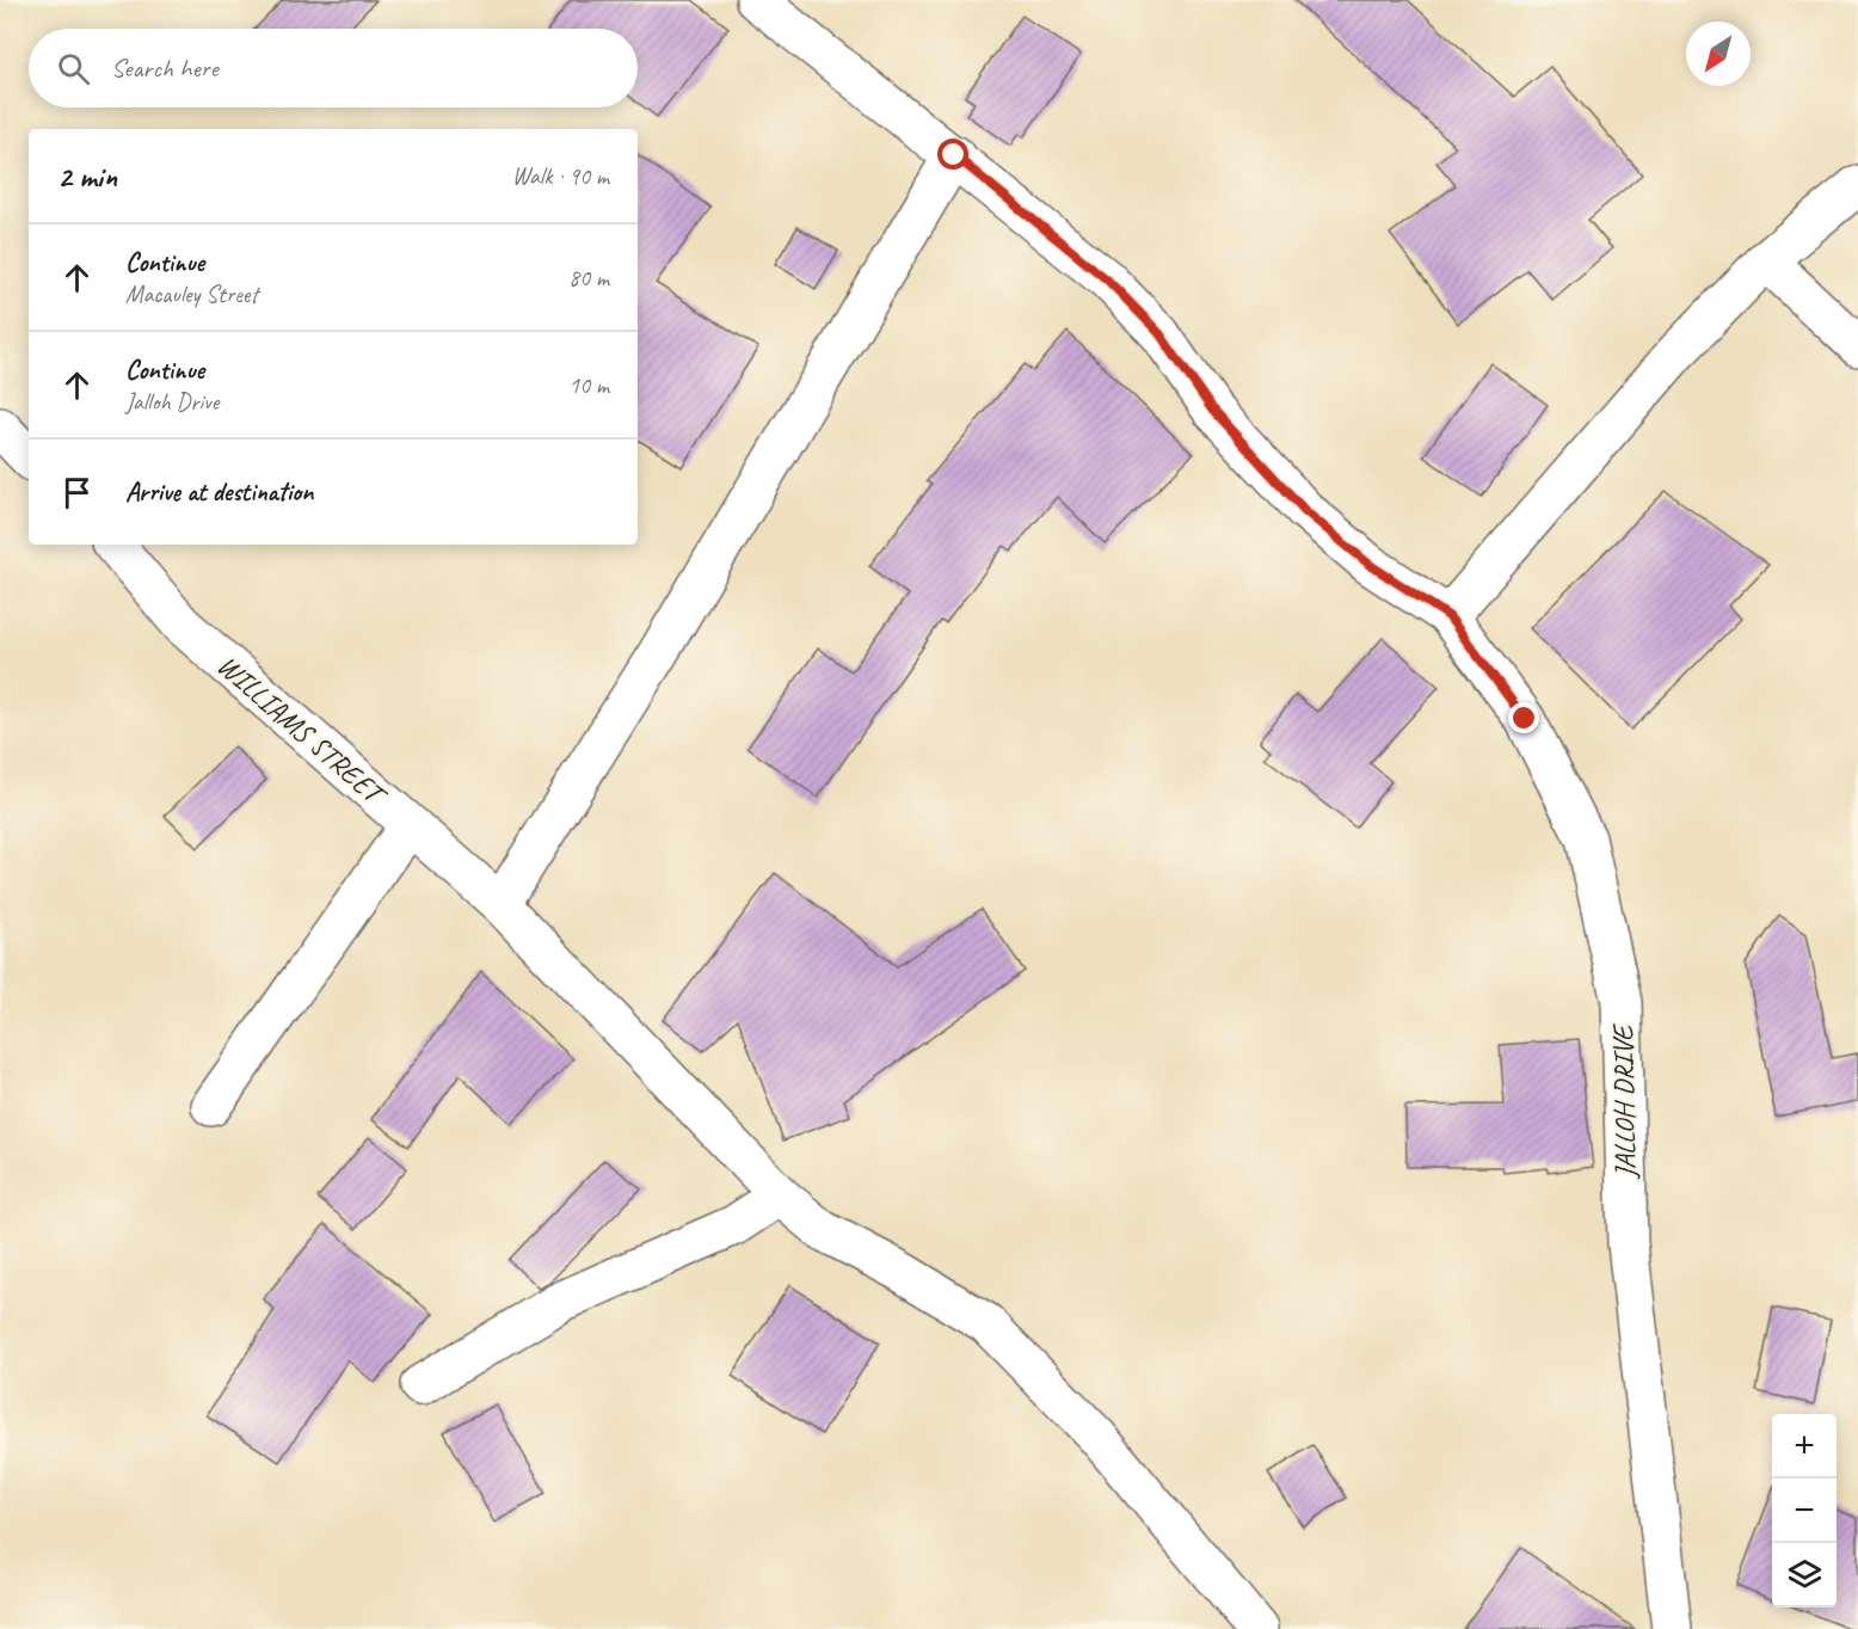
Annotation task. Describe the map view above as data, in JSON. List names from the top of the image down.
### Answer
{
  "streets": {
    "street": ["WILLIAMS STREET", "JALLOH DRIVE"]
  },
  "north": "bottom left",
  "page": {
    "search": "Search here",
    "heading": ["2 min", "Walk · 90 m"],
    "list": [
      ["Continue", "Macauley Street", "80 m"],
      ["Continue", "Jalloh Drive", "10 m"],
      "Arrive at destination"
    ],
    "map_buttons": ["+", "−"]
  }
}
